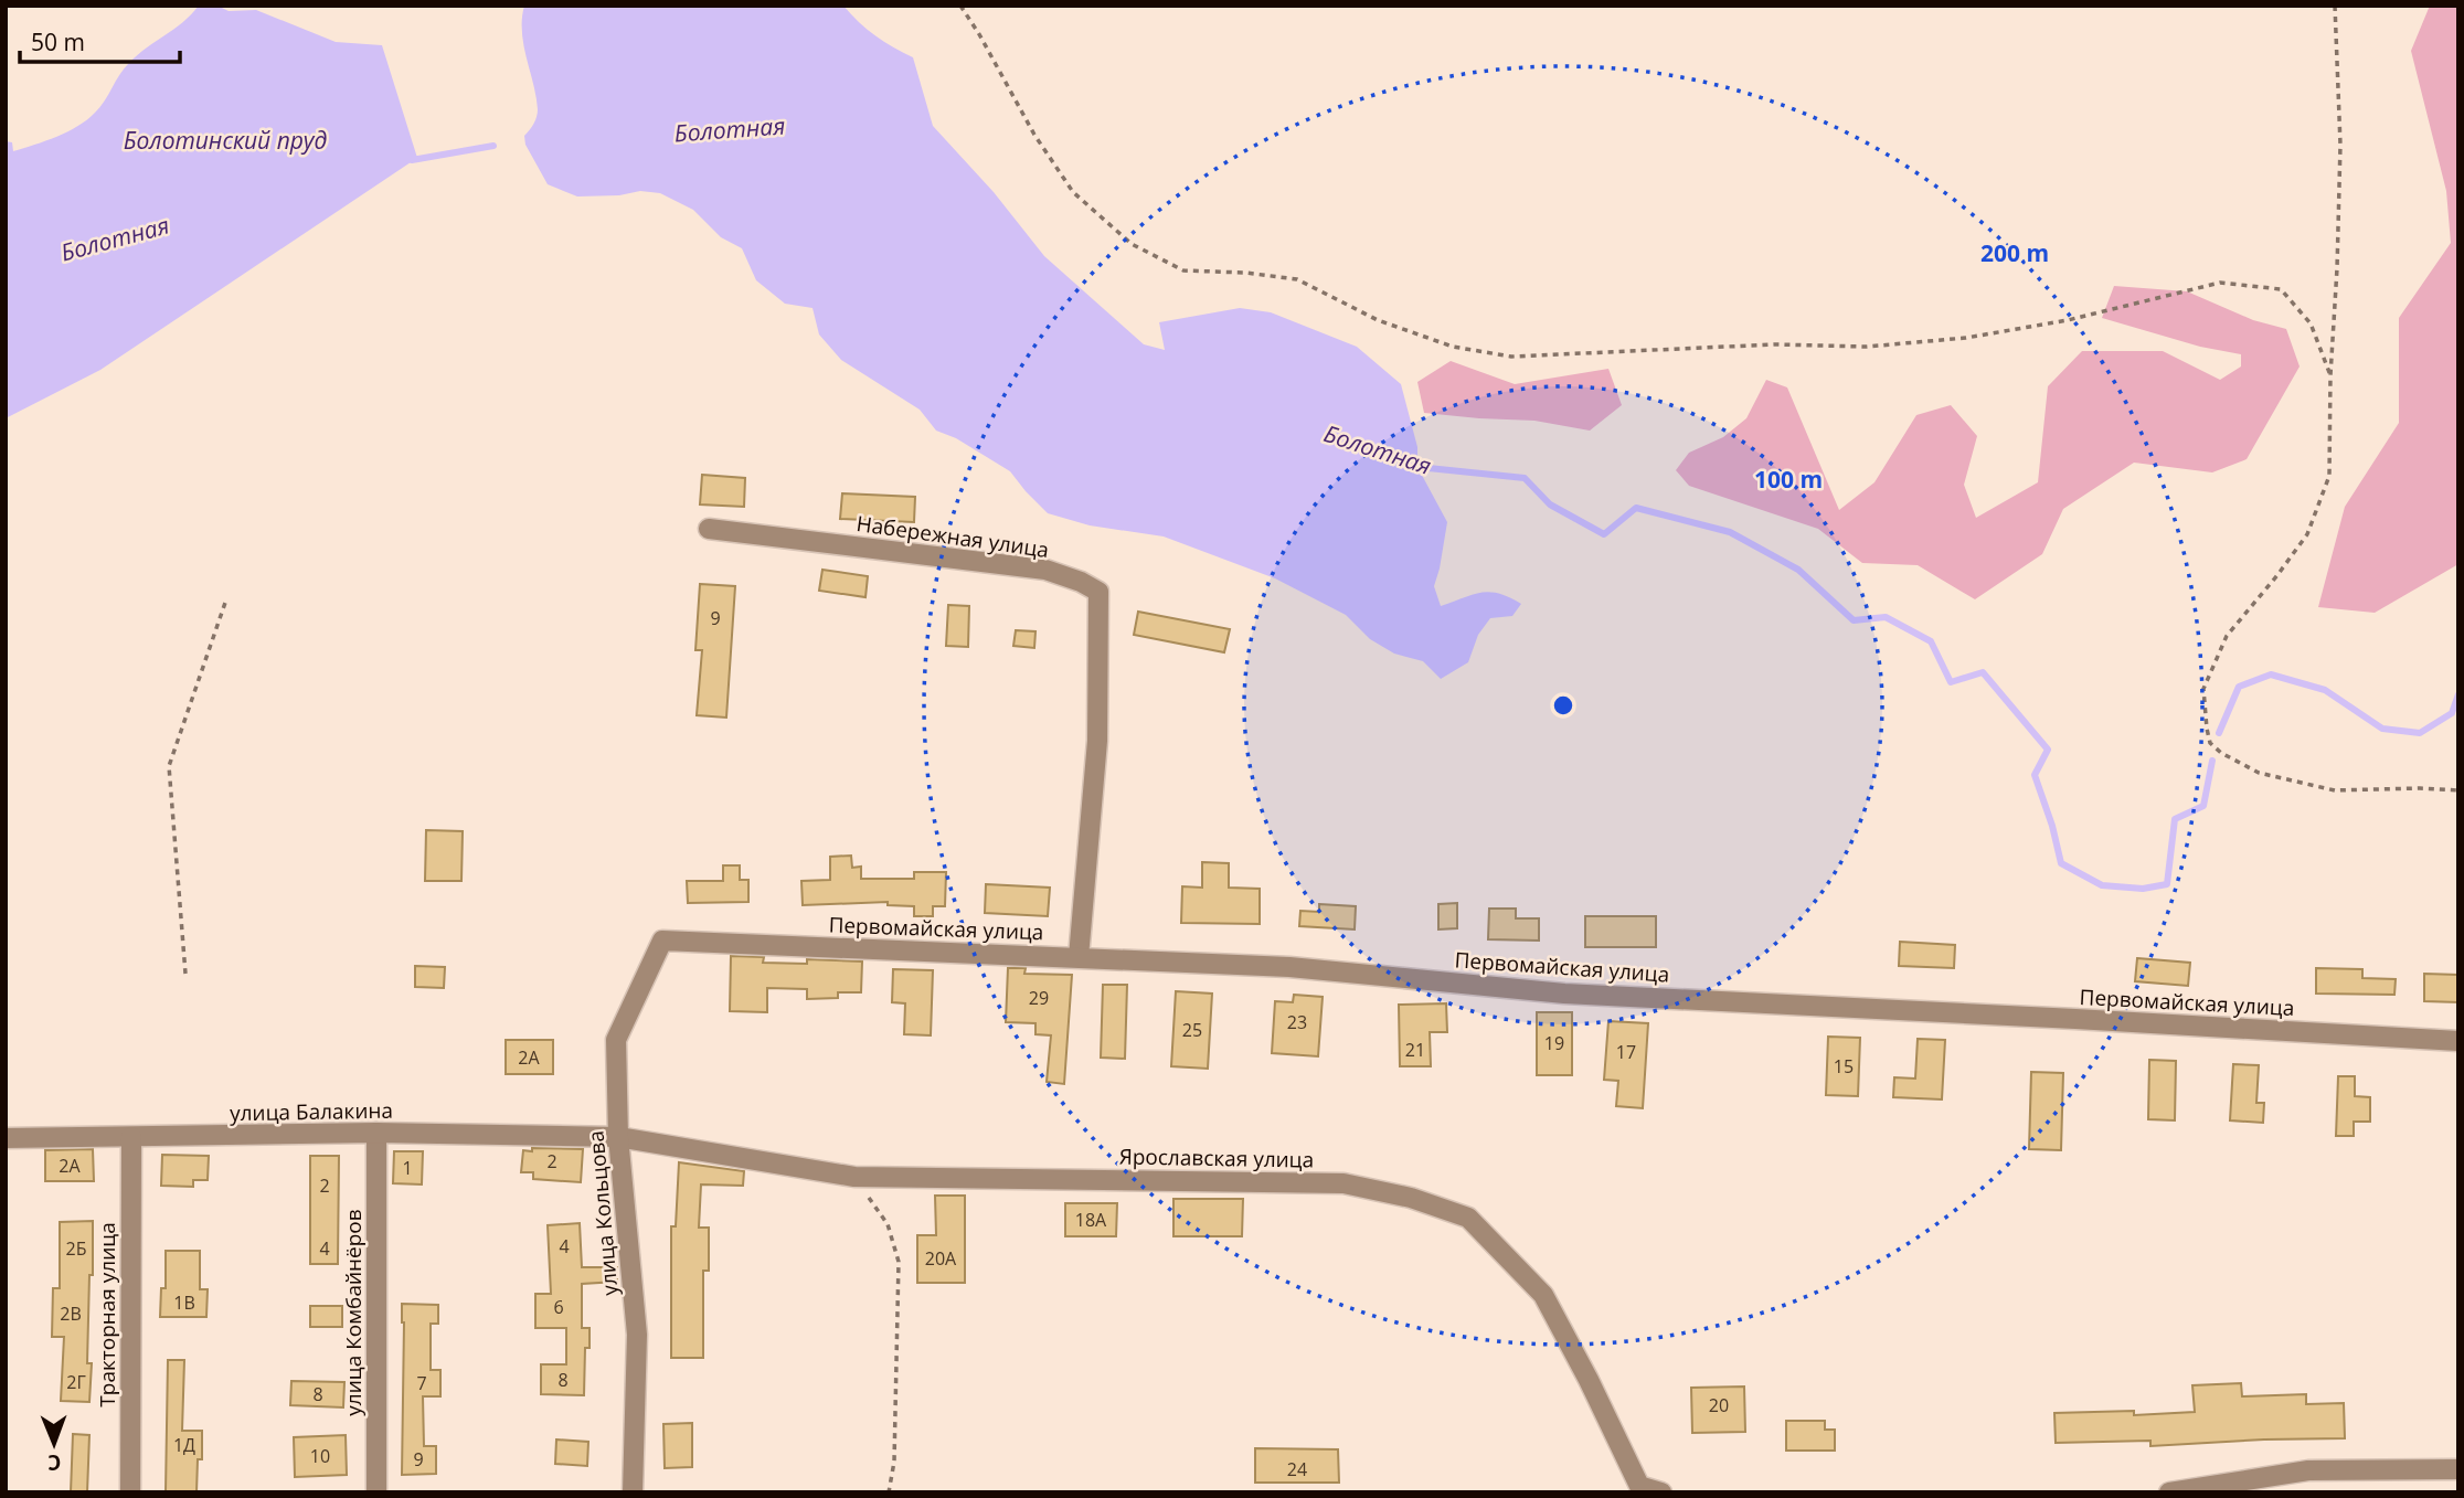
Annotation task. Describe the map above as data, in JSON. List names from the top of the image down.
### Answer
{
  "streets": {
    "street": [
      "Набережная улица",
      "Первомайская улица",
      "улица Балакина",
      "Ярославская улица",
      "улица Кольцова",
      "улица Комбайнёров",
      "Тракторная улица"
    ]
  },
  "crossings": [
    ["Набережная улица", "Первомайская улица"],
    ["Первомайская улица", "улица Кольцова"],
    ["улица Балакина", "Ярославская улица"],
    ["улица Балакина", "улица Кольцова"],
    ["улица Балакина", "улица Комбайнёров"],
    ["улица Балакина", "Тракторная улица"],
    ["Ярославская улица", "улица Кольцова"]
  ],
  "water": ["Болотная", "Болотинский пруд"],
  "house_numbers": [
    "9",
    "29",
    "23",
    "25",
    "19",
    "21",
    "17",
    "2А",
    "15",
    "2",
    "2А",
    "1",
    "2",
    "18А",
    "4",
    "2Б",
    "4",
    "20А",
    "1В",
    "6",
    "2В",
    "8",
    "2Г",
    "7",
    "8",
    "20",
    "1Д",
    "10",
    "9",
    "24"
  ],
  "scale_bar": "50 m",
  "north": "bottom",
  "rings": ["200 m", "100 m"]
}
